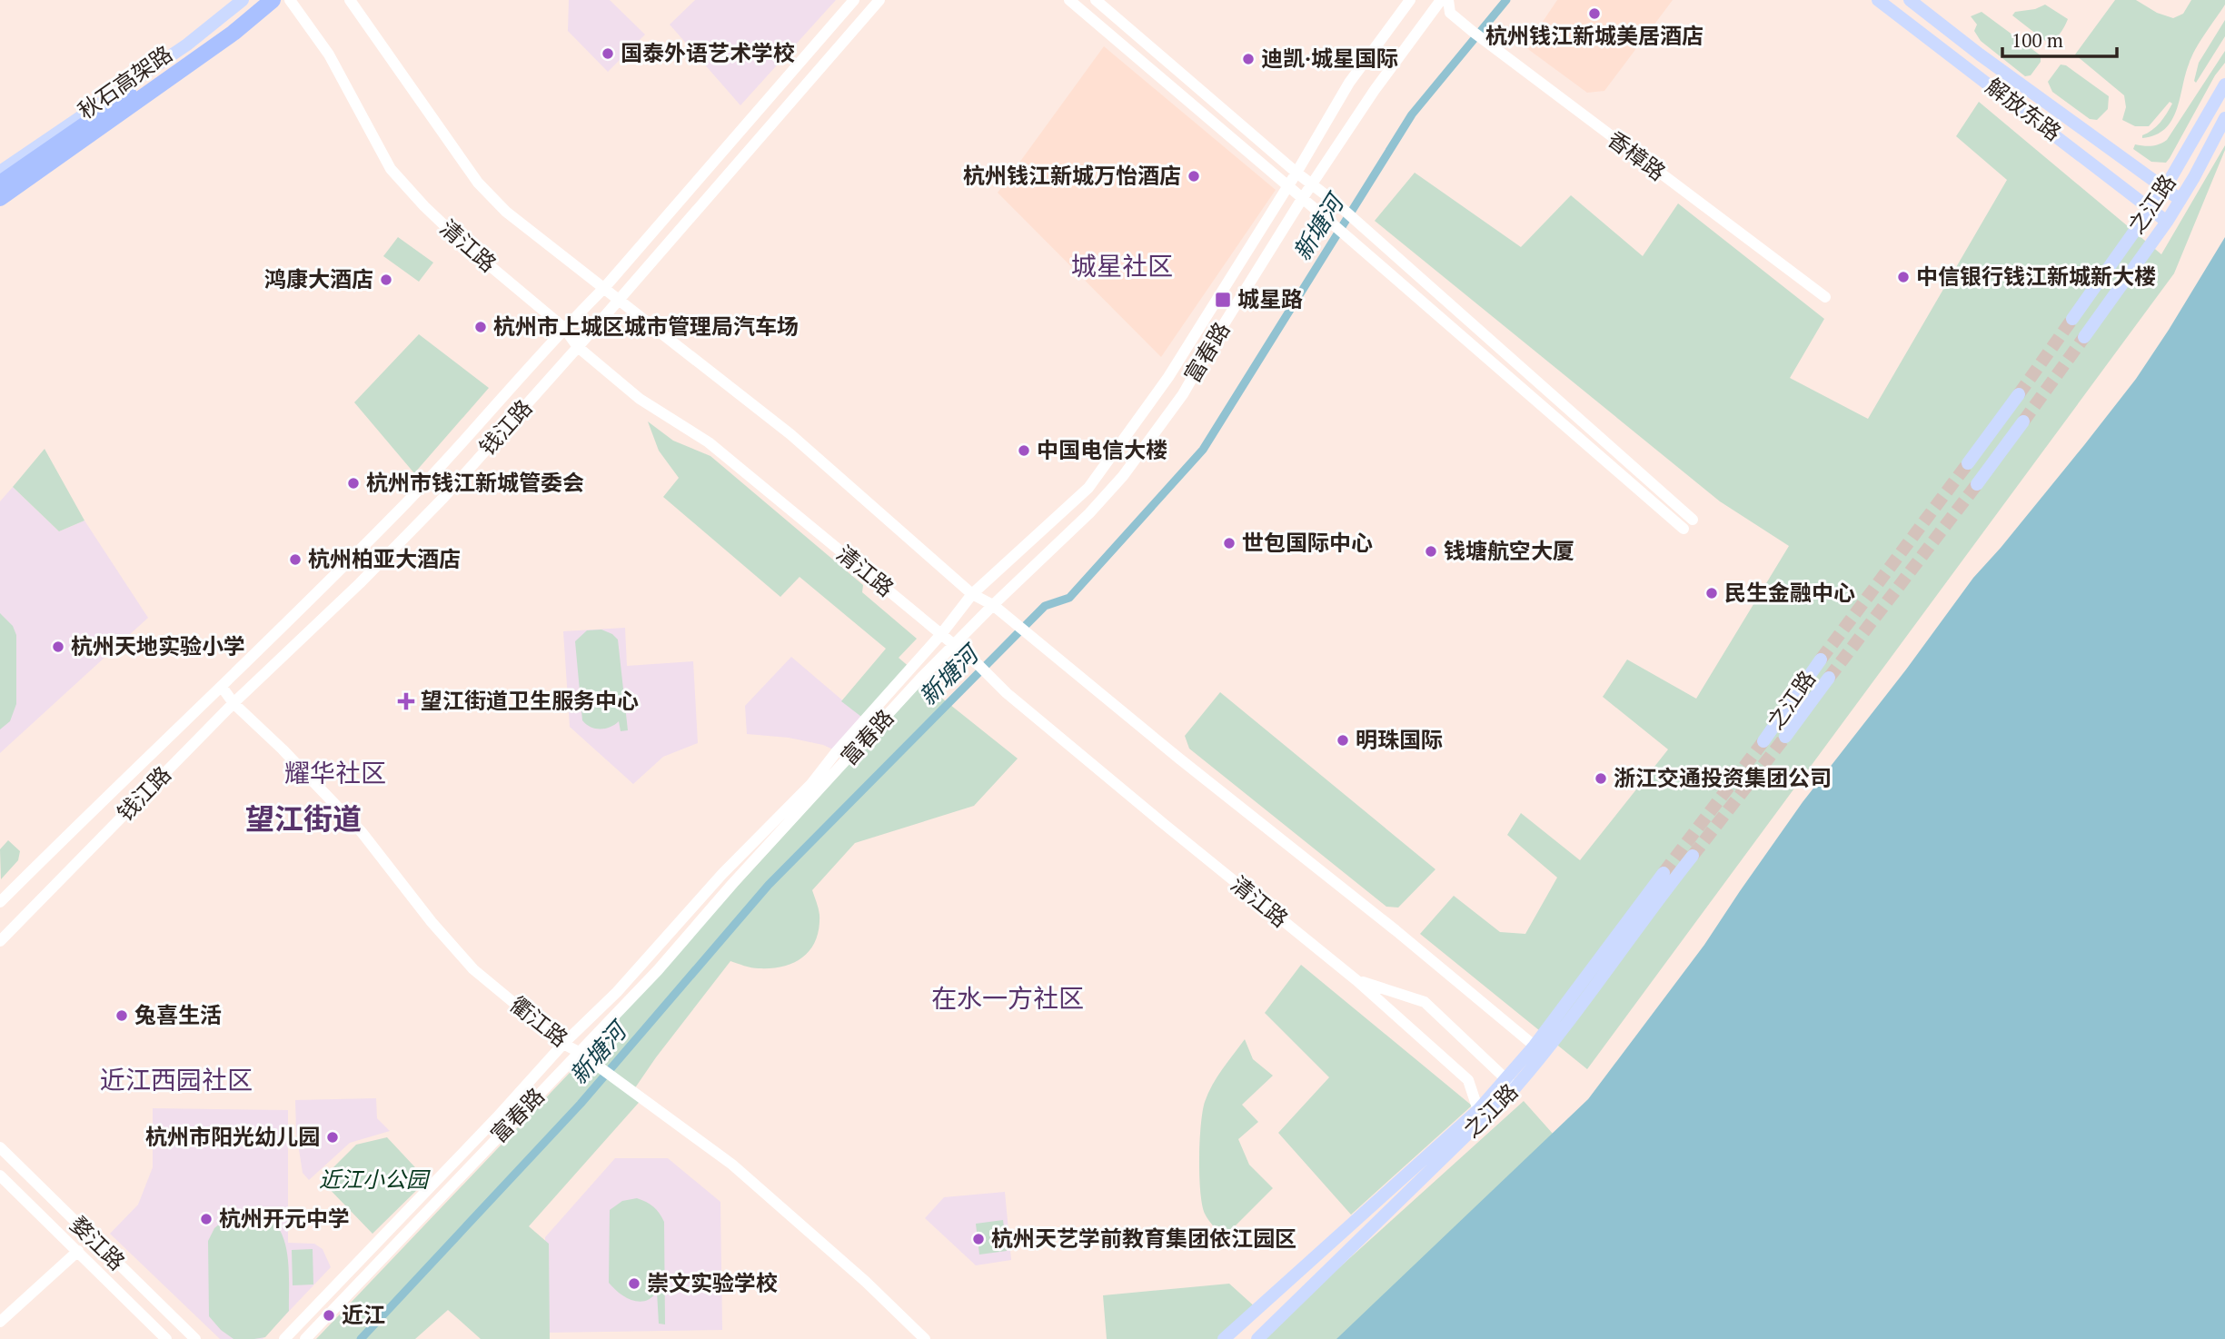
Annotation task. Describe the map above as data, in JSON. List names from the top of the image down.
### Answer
{
  "streets": {
    "highway": ["秋石高架路"],
    "main road": [
      "解放东路",
      "香樟路",
      "之江路",
      "清江路",
      "富春路",
      "钱江路",
      "衢江路",
      "婺江路"
    ]
  },
  "crossings": [
    ["解放东路", "之江路"],
    ["之江路", "清江路"],
    ["清江路", "富春路"],
    ["清江路", "钱江路"],
    ["富春路", "衢江路"],
    ["钱江路", "衢江路"]
  ],
  "districts": [
    "城星社区",
    "耀华社区",
    "望江街道",
    "在水一方社区",
    "近江西园社区"
  ],
  "water": ["新塘河"],
  "parks": ["近江小公园"],
  "places": {
    "other": [
      "杭州钱江新城美居酒店",
      "国泰外语艺术学校",
      "迪凯·城星国际",
      "杭州钱江新城万怡酒店",
      "中信银行钱江新城新大楼",
      "鸿康大酒店",
      "杭州市上城区城市管理局汽车场",
      "中国电信大楼",
      "杭州市钱江新城管委会",
      "世包国际中心",
      "钱塘航空大厦",
      "杭州柏亚大酒店",
      "民生金融中心",
      "杭州天地实验小学",
      "明珠国际",
      "浙江交通投资集团公司",
      "兔喜生活",
      "杭州市阳光幼儿园",
      "杭州开元中学",
      "杭州天艺学前教育集团依江园区",
      "崇文实验学校",
      "近江"
    ],
    "transit": ["城星路"],
    "health": ["望江街道卫生服务中心"]
  },
  "scale_bar": "100 m"
}
